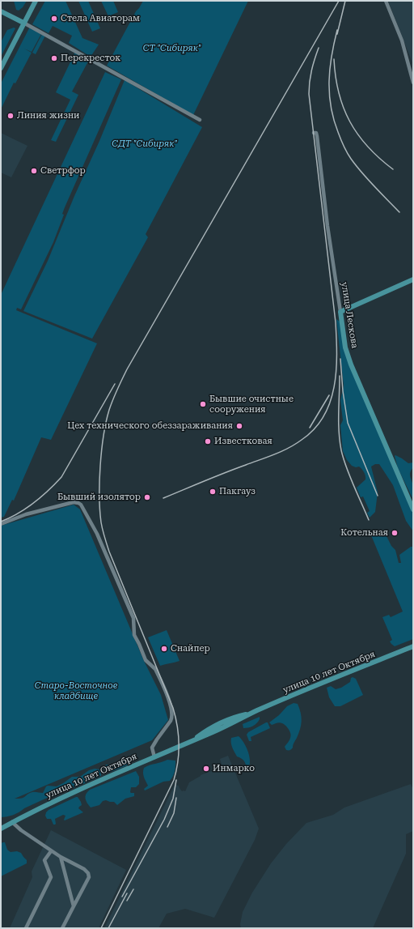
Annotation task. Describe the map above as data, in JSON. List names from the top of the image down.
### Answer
{
  "streets": {
    "main road": ["улица Лескова", "улица 10 лет Октября"]
  },
  "parks": ["СТ \"Сибиряк\"", "СДТ \"Сибиряк\"", "Старо-Восточное кладбище"],
  "places": [
    "Стела Авиаторам",
    "Перекресток",
    "Линия жизни",
    "Светрфор",
    "Бывшие очистные сооружения",
    "Цех технического обеззараживания",
    "Известковая",
    "Пакгауз",
    "Бывший изолятор",
    "Котельная",
    "Снайпер",
    "Инмарко"
  ]
}
